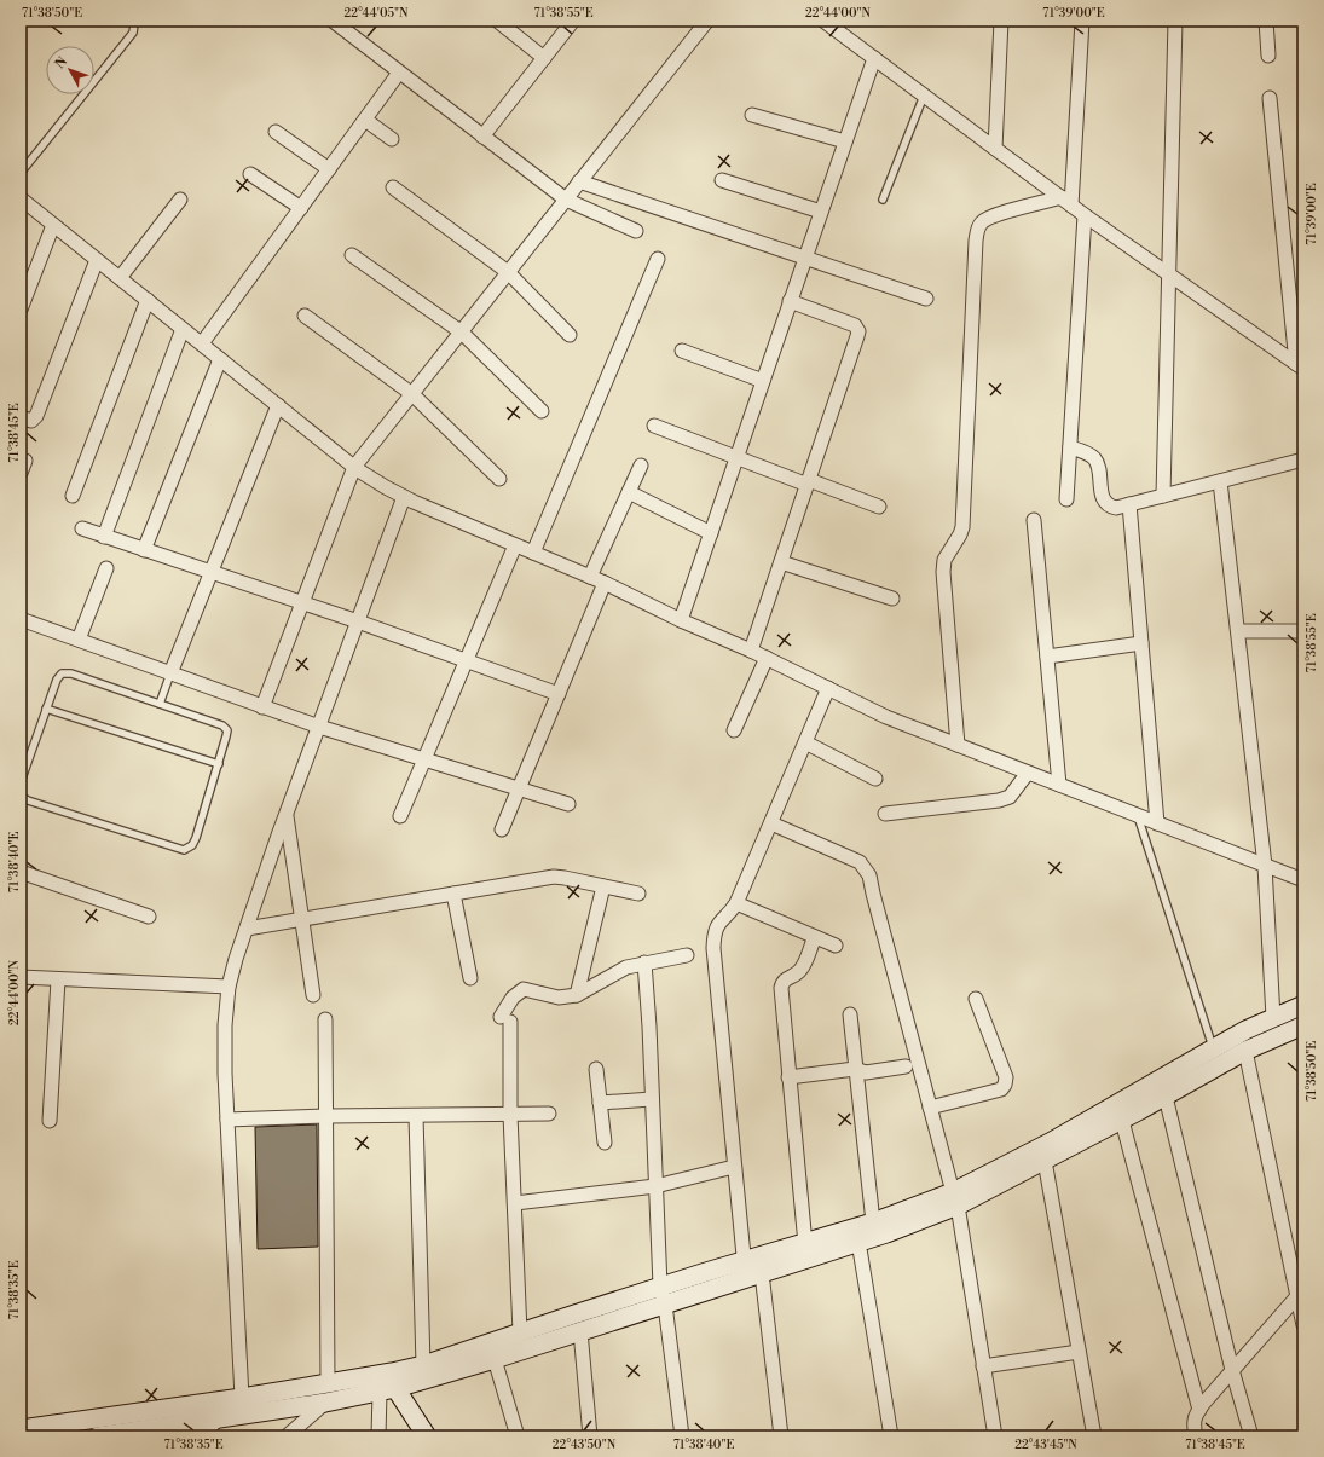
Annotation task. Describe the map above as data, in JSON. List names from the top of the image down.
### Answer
{
  "north": "top left",
  "coordinates": [
    "71°38'50\"E",
    "22°44'05\"N",
    "71°38'55\"E",
    "22°44'00\"N",
    "71°39'00\"E",
    "71°38'45\"E",
    "71°38'40\"E",
    "71°38'35\"E",
    "22°43'50\"N",
    "22°43'45\"N"
  ]
}
